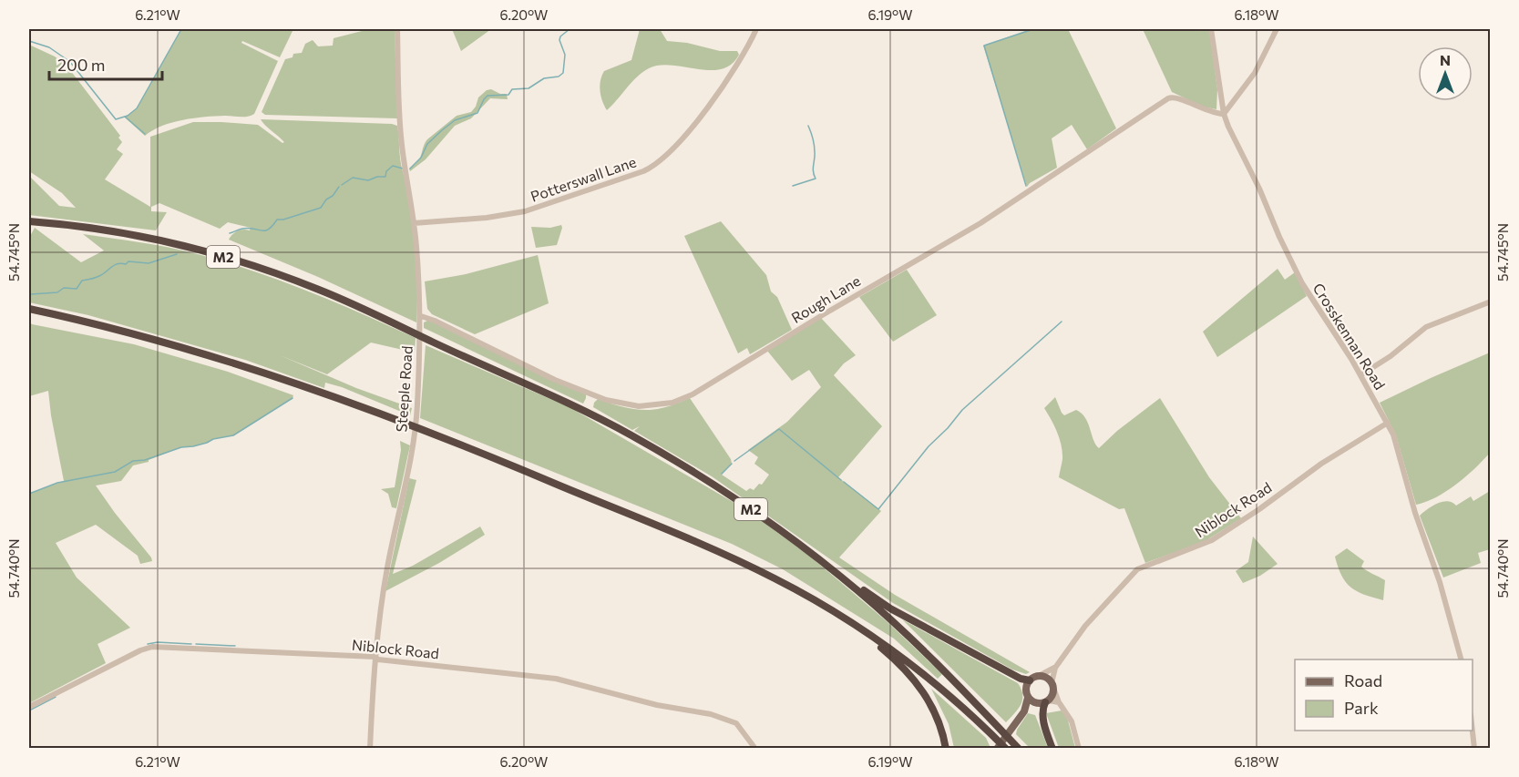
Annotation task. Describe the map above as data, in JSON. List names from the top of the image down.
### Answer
{
  "streets": {
    "highway": ["M2"],
    "street": [
      "Potterswall Lane",
      "Rough Lane",
      "Crosskennan Road",
      "Steeple Road",
      "Niblock Road"
    ]
  },
  "crossings": [
    ["Potterswall Lane", "Steeple Road"],
    ["Rough Lane", "Crosskennan Road"],
    ["Rough Lane", "Steeple Road"],
    ["Crosskennan Road", "Niblock Road"],
    ["Steeple Road", "Niblock Road"]
  ],
  "legend": ["Road", "Park"],
  "scale_bar": "200 m",
  "north": "top",
  "coordinates": [
    "6.21°W",
    "6.20°W",
    "6.19°W",
    "6.18°W",
    "54.745°N",
    "54.740°N"
  ]
}
